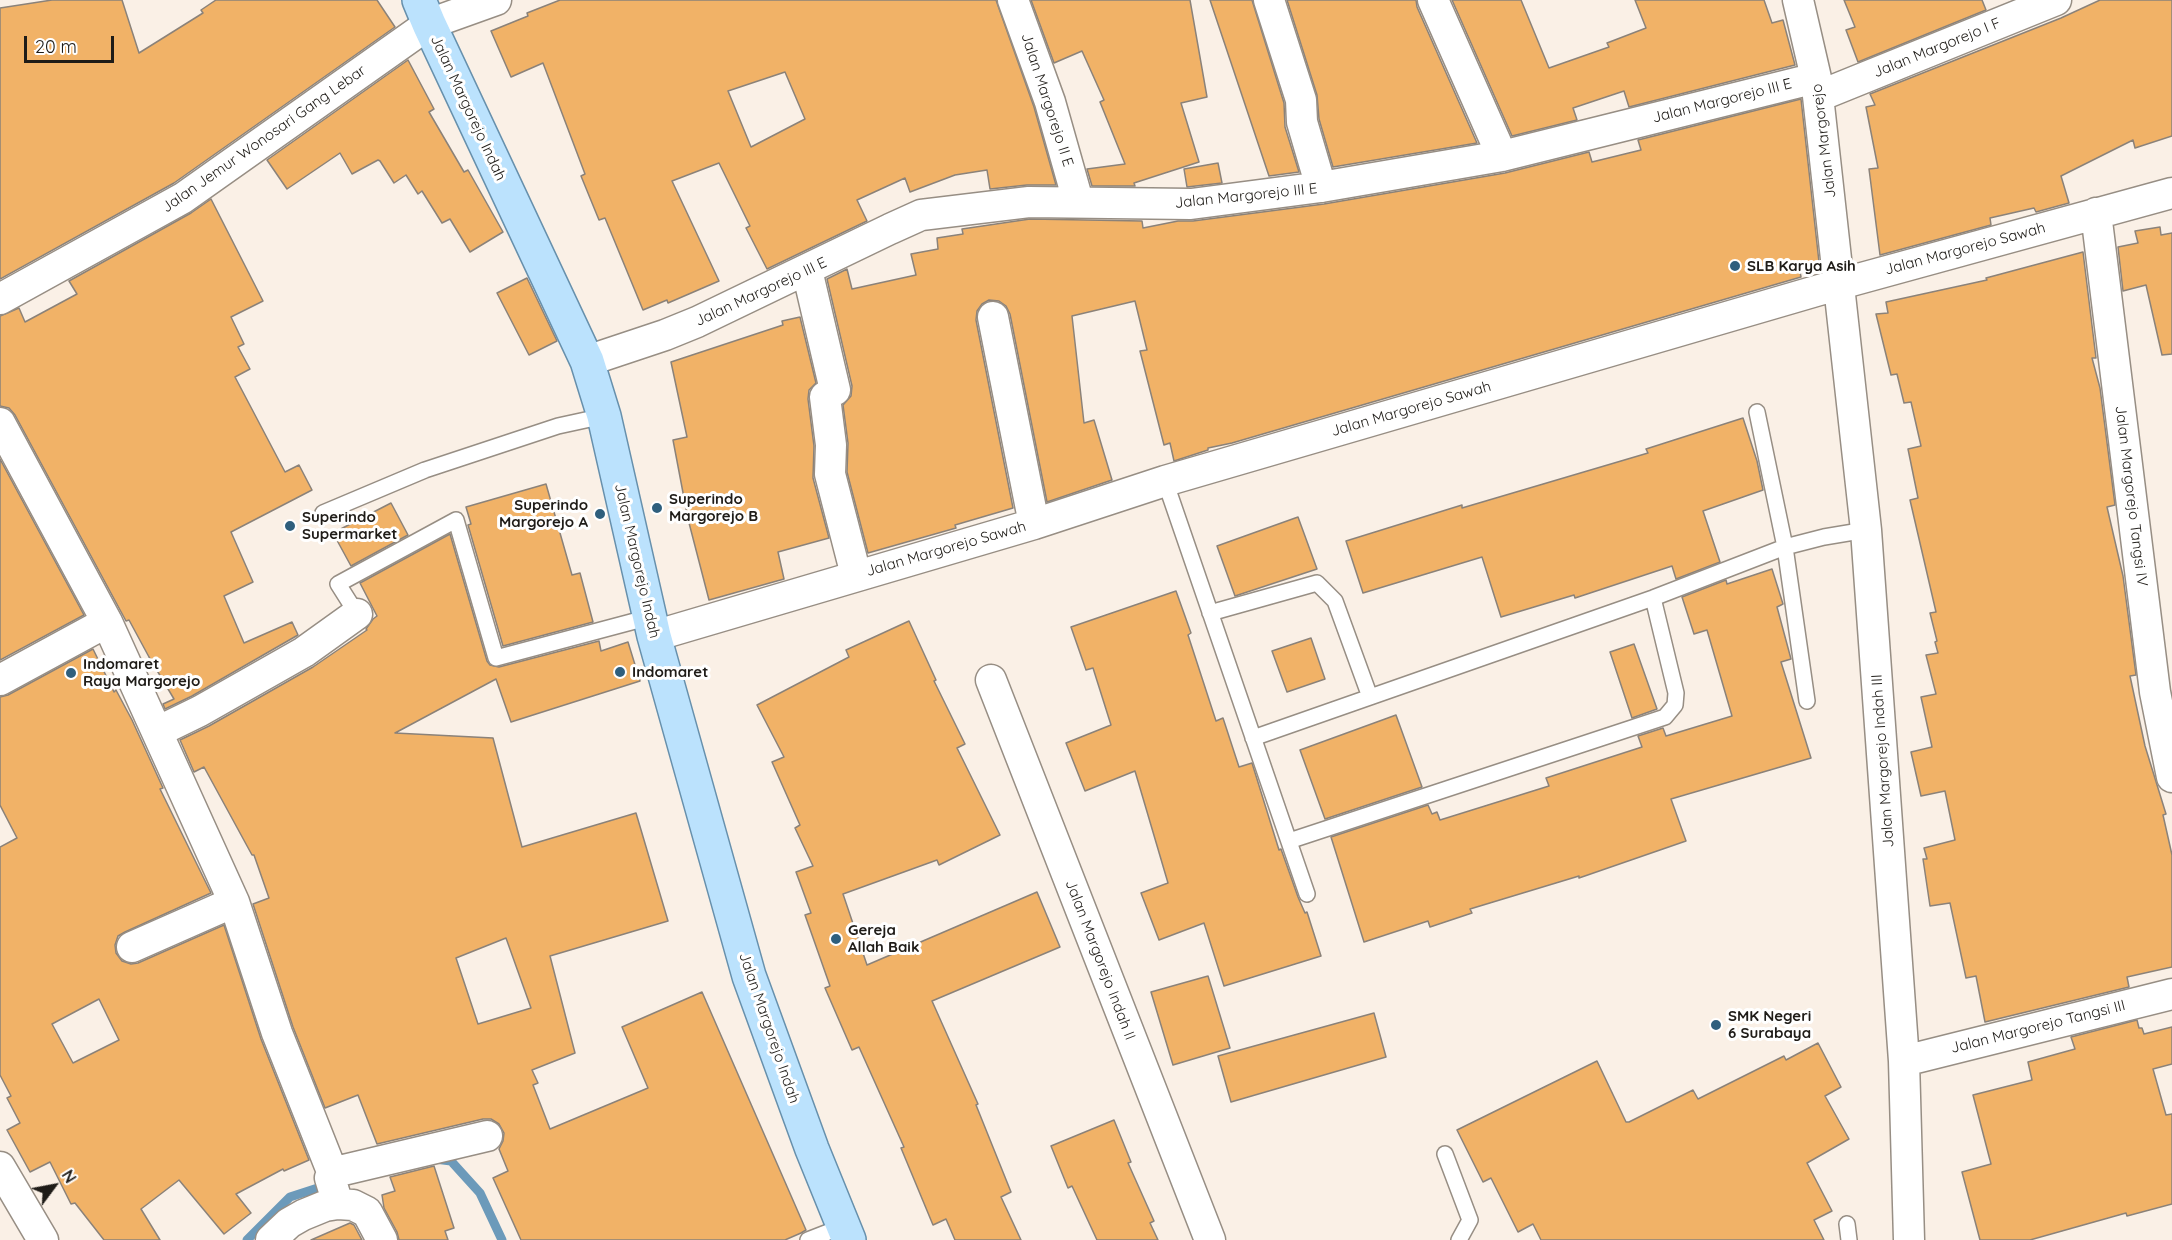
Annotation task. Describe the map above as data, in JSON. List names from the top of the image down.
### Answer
{
  "streets": {
    "main road": ["Jalan Margorejo Indah"],
    "street": [
      "Jalan Margorejo I F",
      "Jalan Margorejo II E",
      "Jalan Margorejo III E",
      "Jalan Jemur Wonosari Gang Lebar",
      "Jalan Margorejo",
      "Jalan Margorejo Sawah",
      "Jalan Margorejo Tangsi IV",
      "Jalan Margorejo Indah III",
      "Jalan Margorejo Indah II",
      "Jalan Margorejo Tangsi III"
    ]
  },
  "crossings": [
    ["Jalan Margorejo I F", "Jalan Margorejo III E"],
    ["Jalan Margorejo I F", "Jalan Margorejo"],
    ["Jalan Margorejo II E", "Jalan Margorejo III E"],
    ["Jalan Margorejo III E", "Jalan Margorejo Indah"],
    ["Jalan Margorejo III E", "Jalan Margorejo"],
    ["Jalan Margorejo Indah", "Jalan Jemur Wonosari Gang Lebar"],
    ["Jalan Margorejo Indah", "Jalan Margorejo Sawah"],
    ["Jalan Margorejo", "Jalan Margorejo Sawah"],
    ["Jalan Margorejo", "Jalan Margorejo Indah III"],
    ["Jalan Margorejo Sawah", "Jalan Margorejo Tangsi IV"],
    ["Jalan Margorejo Sawah", "Jalan Margorejo Indah III"],
    ["Jalan Margorejo Indah III", "Jalan Margorejo Tangsi III"]
  ],
  "places": [
    "SLB Karya Asih",
    "Superindo Margorejo B",
    "Superindo Margorejo A",
    "Superindo Supermarket",
    "Indomaret",
    "Indomaret Raya Margorejo",
    "Gereja Allah Baik",
    "SMK Negeri 6 Surabaya"
  ],
  "scale_bar": "20 m",
  "north": "top right"
}
